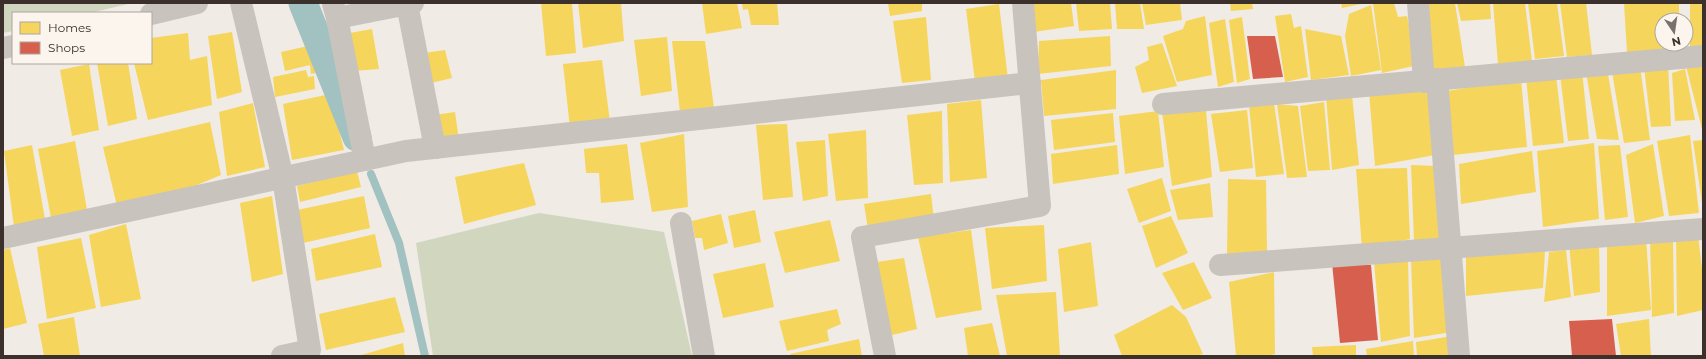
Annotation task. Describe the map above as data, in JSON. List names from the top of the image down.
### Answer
{
  "legend": ["Homes", "Shops"],
  "north": "bottom"
}
